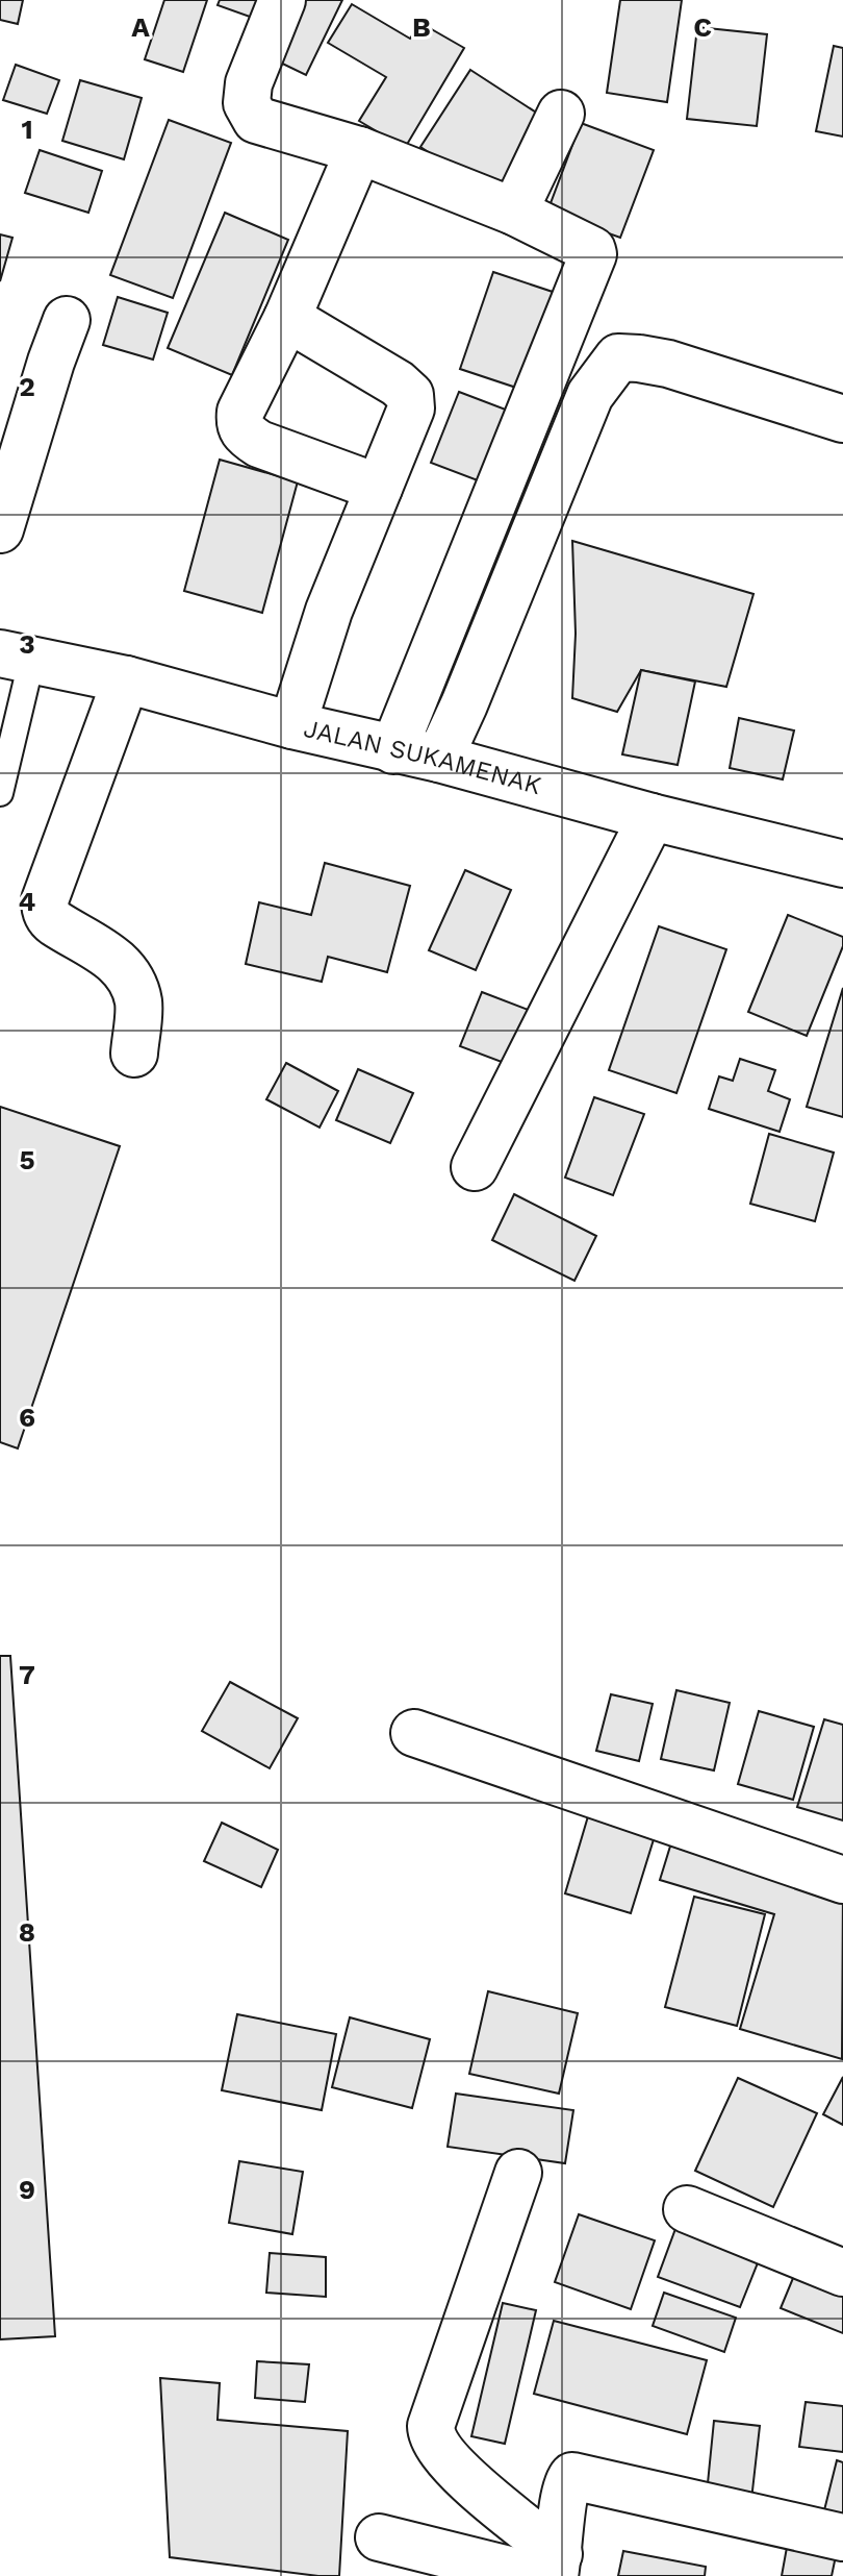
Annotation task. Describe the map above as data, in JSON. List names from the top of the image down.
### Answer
{
  "streets": {
    "street": ["JALAN SUKAMENAK"]
  },
  "grid": {
    "columns": ["A", "B", "C"],
    "rows": [
      "1",
      "2",
      "3",
      "4",
      "5",
      "6",
      "7",
      "8",
      "9"
    ]
  }
}
